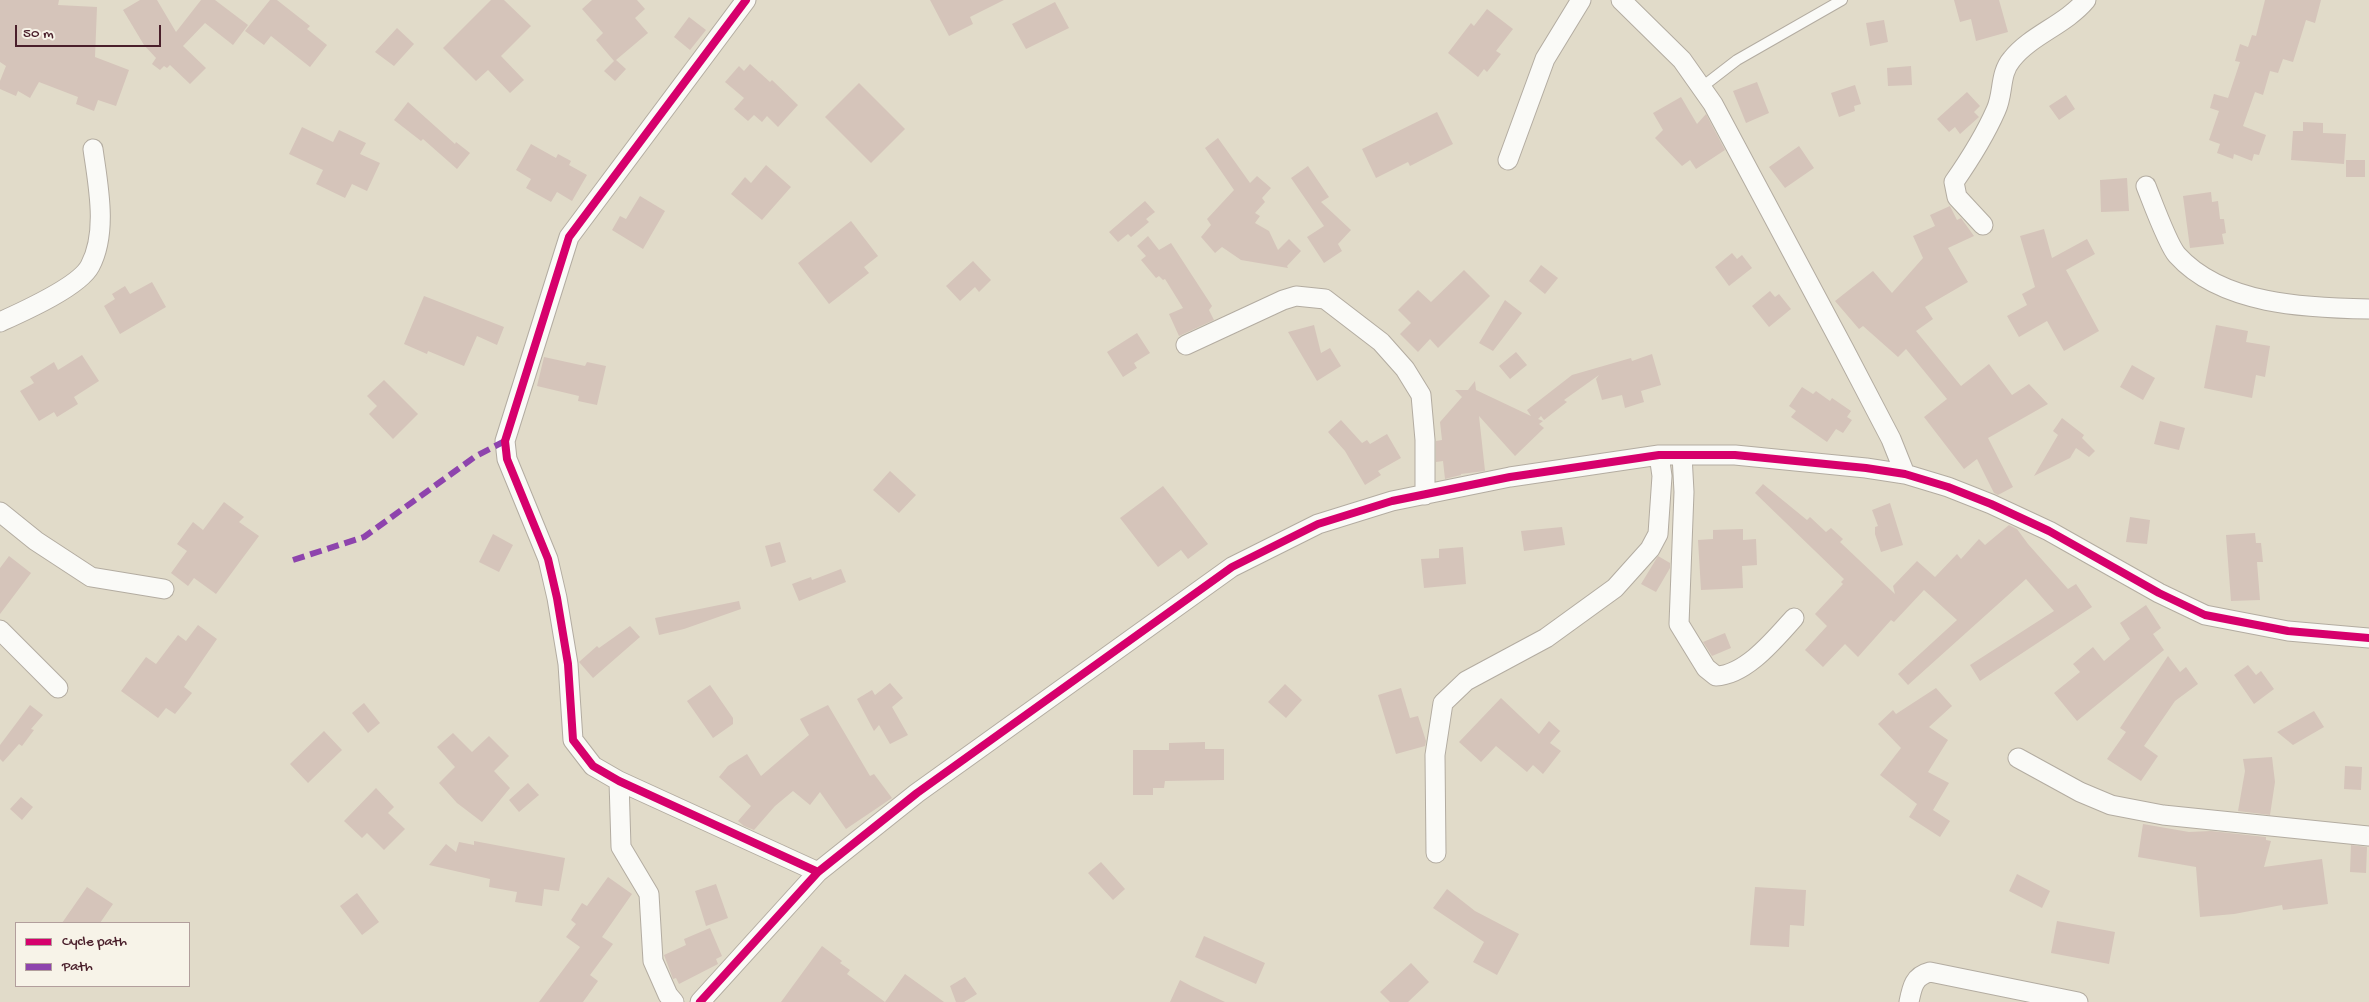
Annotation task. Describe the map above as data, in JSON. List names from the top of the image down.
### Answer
{
  "legend": ["Cycle path", "Path"],
  "scale_bar": "50 m"
}
